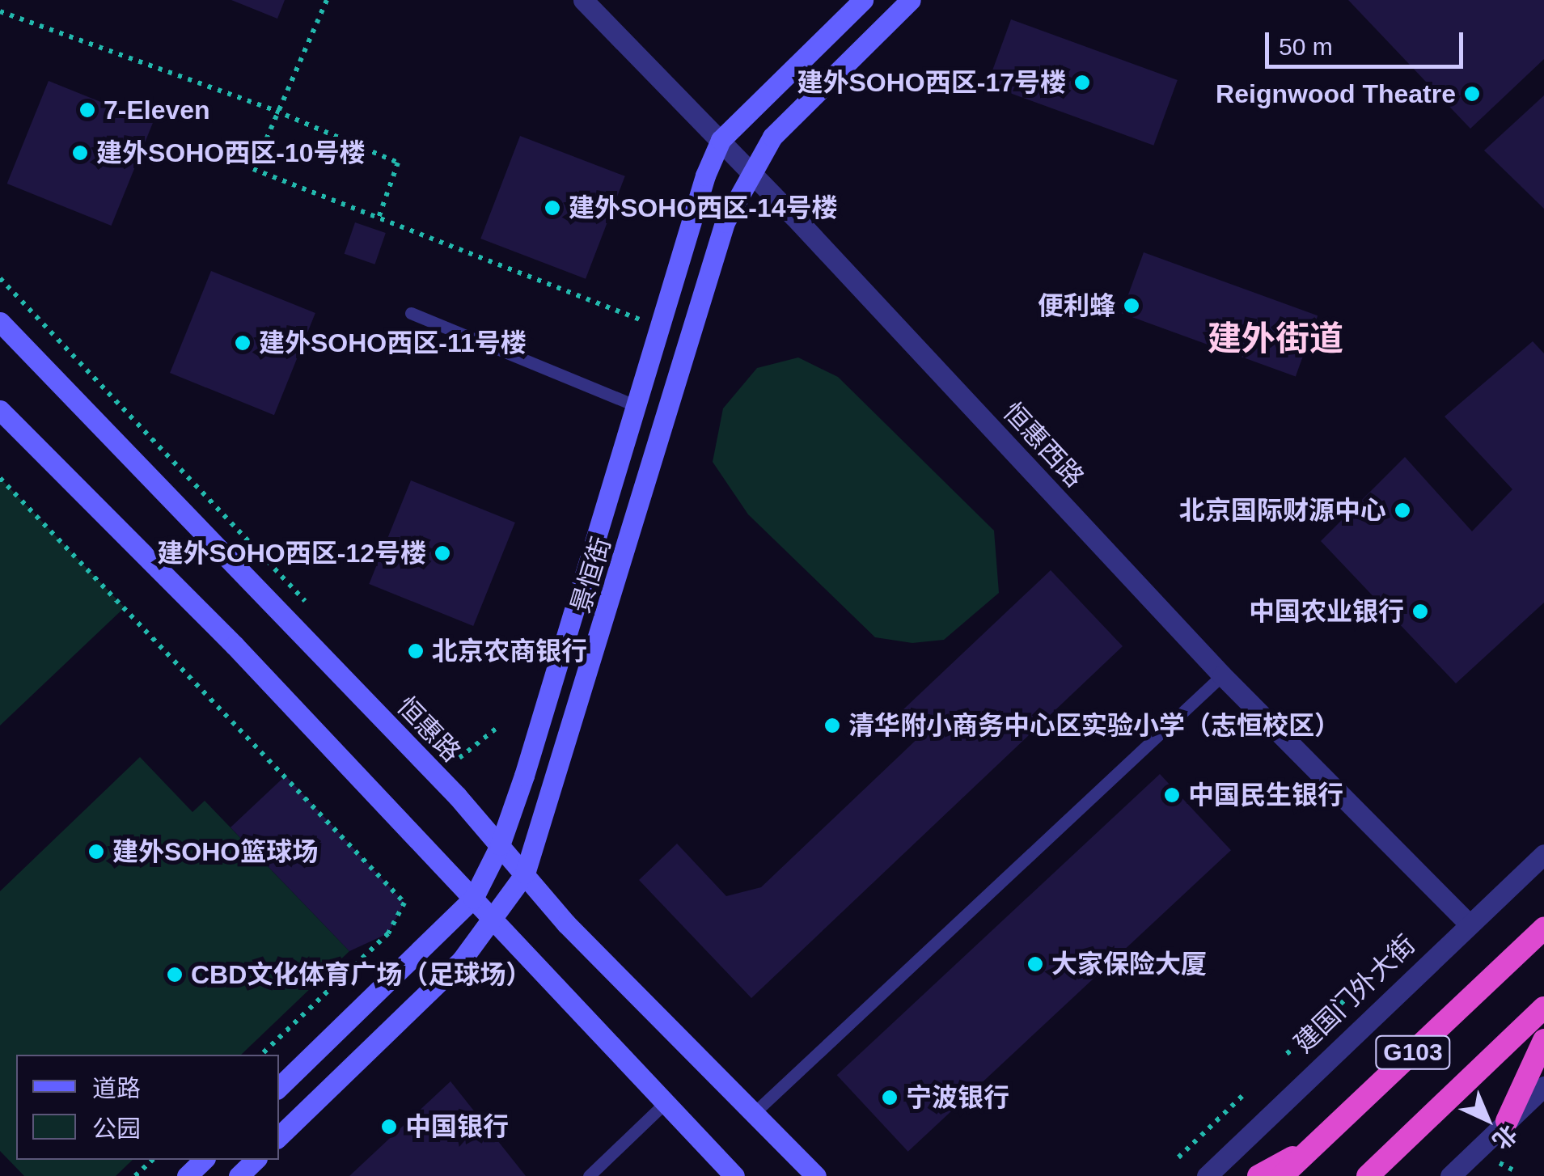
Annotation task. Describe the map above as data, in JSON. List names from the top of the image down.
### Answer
{
  "streets": {
    "highway": ["G103"],
    "main road": ["景恒街", "恒惠路"],
    "street": ["恒惠西路", "建国门外大街"]
  },
  "crossings": [
    ["恒惠西路", "景恒街"],
    ["恒惠西路", "建国门外大街"],
    ["景恒街", "恒惠路"]
  ],
  "districts": ["建外街道"],
  "places": [
    "建外SOHO西区-17号楼",
    "Reignwood Theatre",
    "7-Eleven",
    "建外SOHO西区-10号楼",
    "建外SOHO西区-14号楼",
    "便利蜂",
    "建外SOHO西区-11号楼",
    "北京国际财源中心",
    "建外SOHO西区-12号楼",
    "中国农业银行",
    "北京农商银行",
    "清华附小商务中心区实验小学（志恒校区）",
    "中国民生银行",
    "建外SOHO篮球场",
    "大家保险大厦",
    "CBD文化体育广场（足球场）",
    "宁波银行",
    "中国银行"
  ],
  "legend": ["道路", "公园"],
  "scale_bar": "50 m",
  "north": "bottom right"
}
